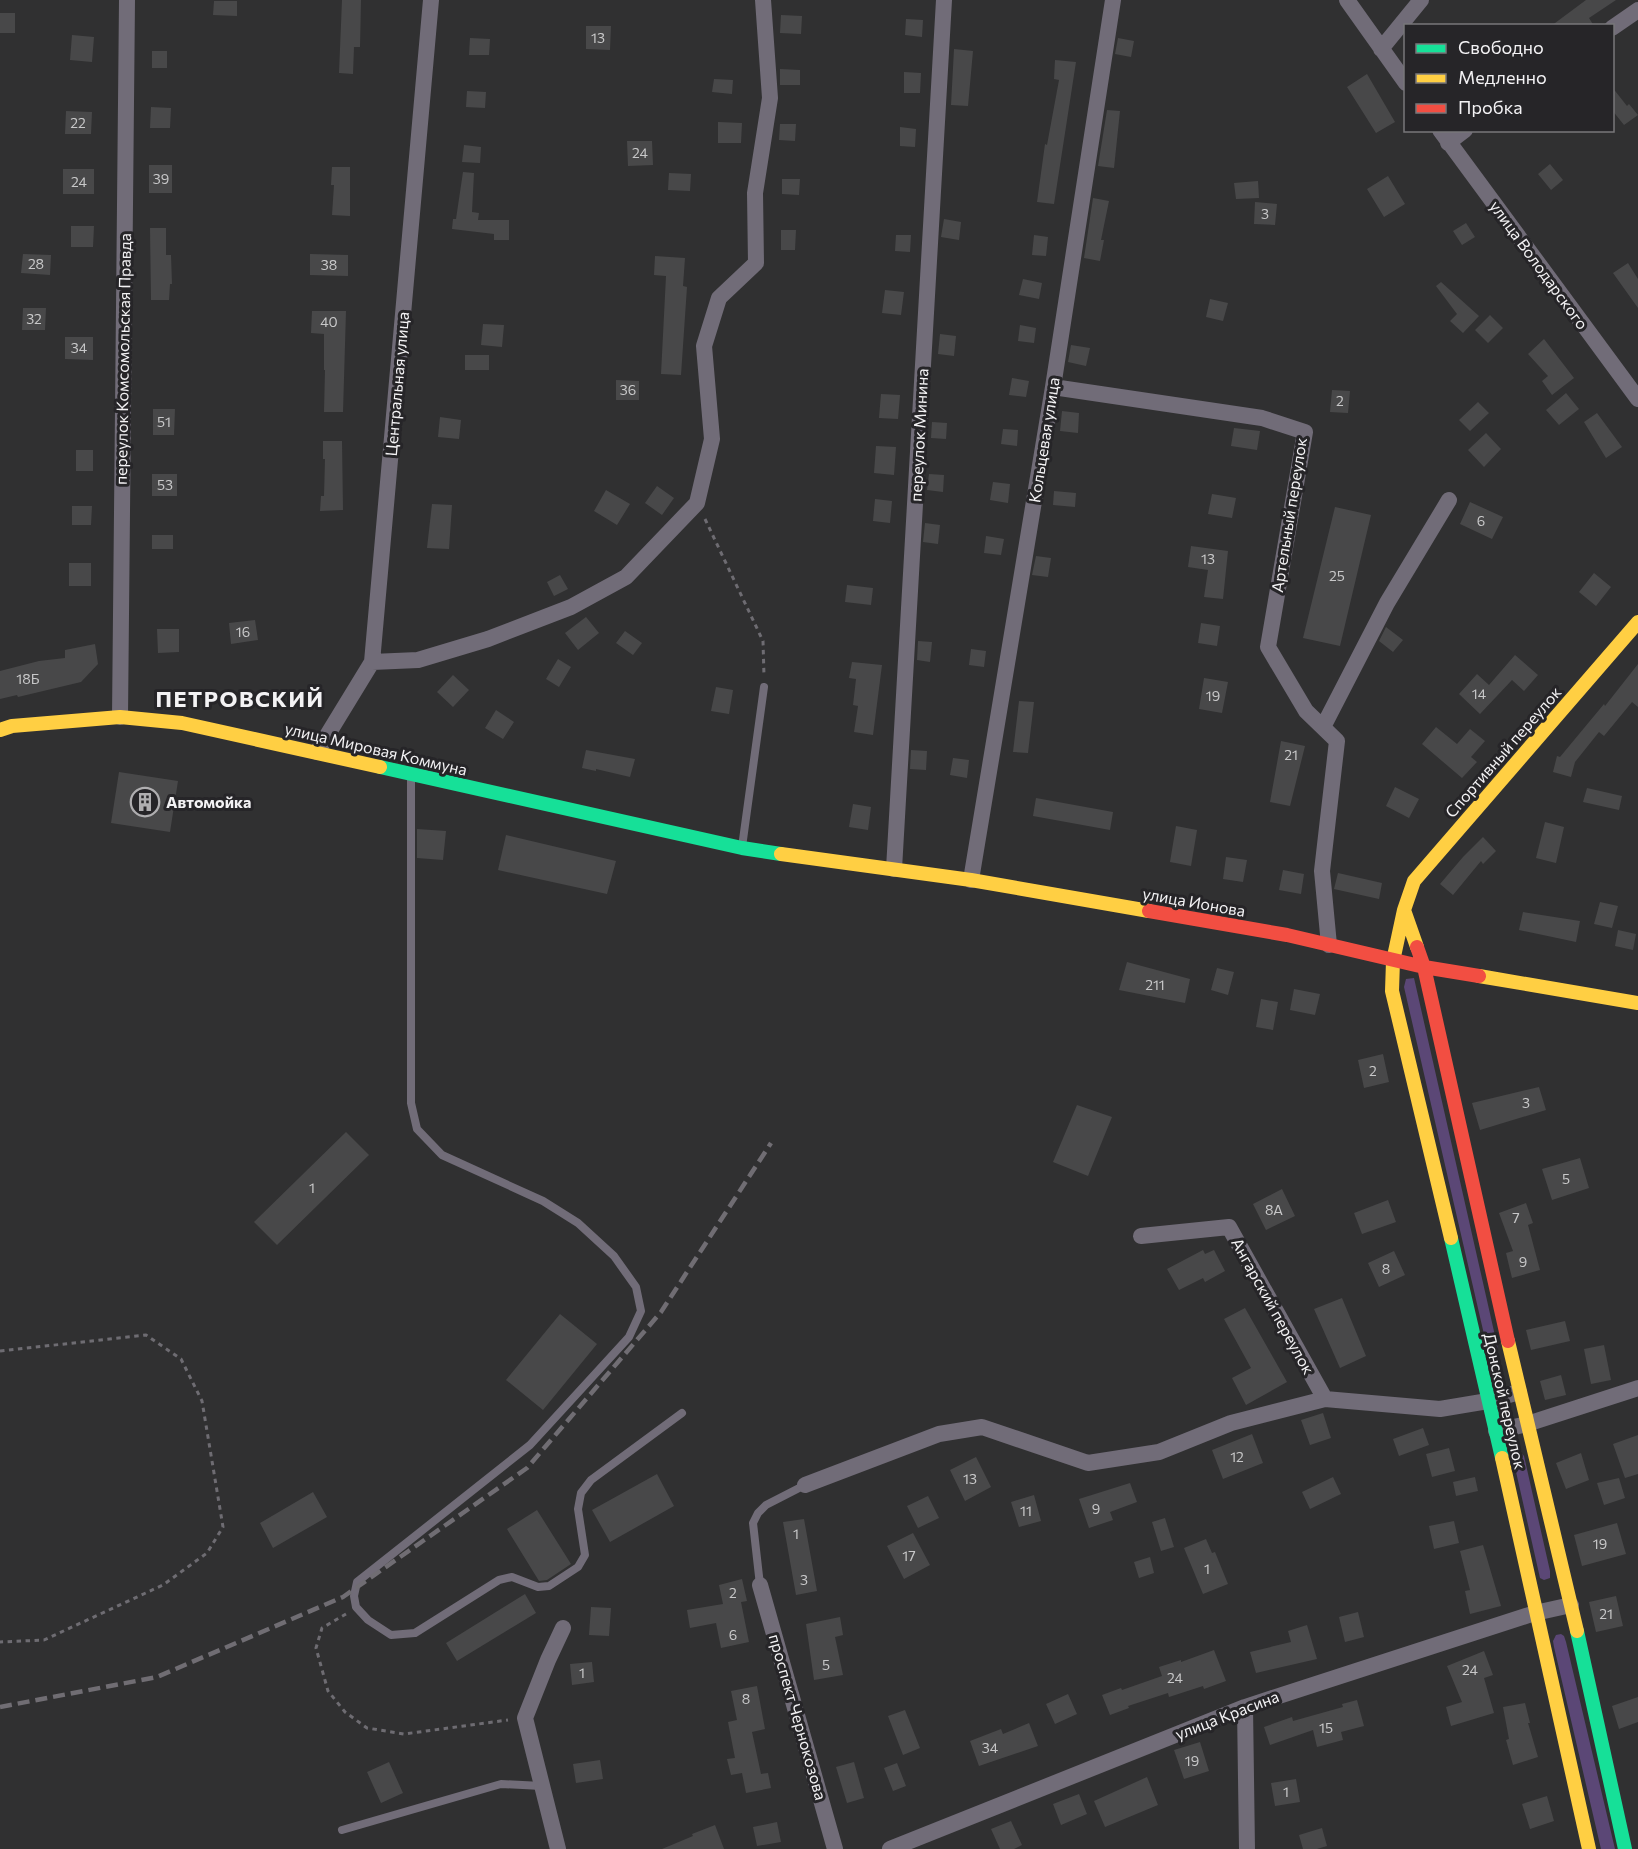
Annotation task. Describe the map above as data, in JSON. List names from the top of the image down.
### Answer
{
  "streets": {
    "main road": [
      "улица Мировая Коммуна",
      "Спортивный переулок",
      "улица Ионова",
      "Донской переулок"
    ],
    "street": [
      "улица Володарского",
      "переулок Комсомольская Правда",
      "Центральная улица",
      "переулок Минина",
      "Кольцевая улица",
      "Артельный переулок",
      "Ангарский переулок",
      "улица Красина",
      "проспект Чернокозова"
    ]
  },
  "crossings": [
    ["переулок Комсомольская Правда", "улица Мировая Коммуна"],
    ["Центральная улица", "улица Мировая Коммуна"],
    ["переулок Минина", "улица Ионова"],
    ["Кольцевая улица", "Артельный переулок"],
    ["Кольцевая улица", "улица Ионова"],
    ["Артельный переулок", "улица Ионова"],
    ["улица Мировая Коммуна", "улица Ионова"],
    ["Спортивный переулок", "улица Ионова"],
    ["Спортивный переулок", "Донской переулок"],
    ["улица Ионова", "Донской переулок"],
    ["Донской переулок", "улица Красина"]
  ],
  "districts": ["ПЕТРОВСКИЙ"],
  "places": {
    "building": ["Автомойка"]
  },
  "house_numbers": [
    "13",
    "22",
    "24",
    "39",
    "24",
    "3",
    "28",
    "38",
    "32",
    "40",
    "34",
    "36",
    "2",
    "51",
    "53",
    "6",
    "13",
    "25",
    "16",
    "18Б",
    "14",
    "19",
    "21",
    "211",
    "2",
    "3",
    "5",
    "1",
    "8А",
    "7",
    "9",
    "8",
    "12",
    "13",
    "9",
    "11",
    "1",
    "19",
    "17",
    "1",
    "3",
    "2",
    "21",
    "6",
    "5",
    "24",
    "1",
    "24",
    "8",
    "15",
    "34",
    "19",
    "1"
  ],
  "legend": ["Свободно", "Медленно", "Пробка"]
}
